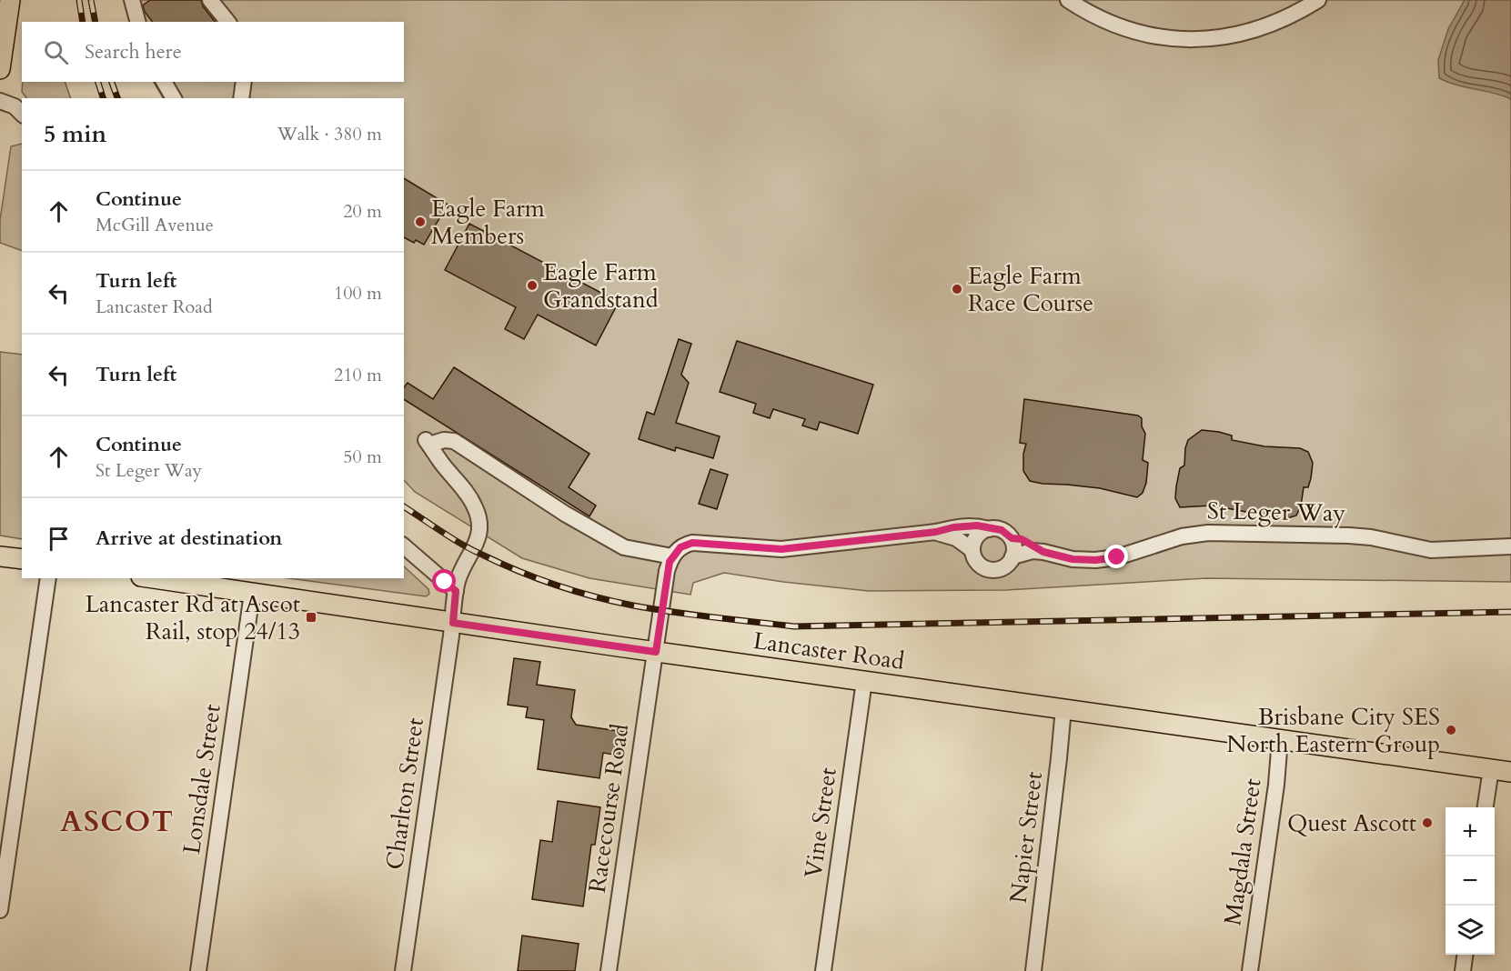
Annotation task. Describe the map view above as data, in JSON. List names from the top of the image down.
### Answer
{
  "streets": {
    "main road": ["Lancaster Road"],
    "street": [
      "St Leger Way",
      "Lonsdale Street",
      "Charlton Street",
      "Racecourse Road",
      "Vine Street",
      "Napier Street",
      "Magdala Street"
    ]
  },
  "crossings": [
    ["Lancaster Road", "Lonsdale Street"],
    ["Lancaster Road", "Charlton Street"],
    ["Lancaster Road", "Racecourse Road"],
    ["Lancaster Road", "Vine Street"],
    ["Lancaster Road", "Napier Street"],
    ["Lancaster Road", "Magdala Street"],
    ["Charlton Street", "Racecourse Road"]
  ],
  "districts": ["ASCOT"],
  "places": {
    "other": [
      "Eagle Farm Members",
      "Eagle Farm Grandstand",
      "Eagle Farm Race Course",
      "Brisbane City SES North Eastern Group",
      "Quest Ascott"
    ],
    "transit": ["Lancaster Rd at Ascot Rail, stop 24/13"]
  },
  "page": {
    "search": "Search here",
    "heading": ["5 min", "Walk · 380 m"],
    "list": [
      ["Continue", "McGill Avenue", "20 m"],
      ["Turn left", "Lancaster Road", "100 m"],
      ["Turn left", "210 m"],
      ["Continue", "St Leger Way", "50 m"],
      "Arrive at destination"
    ],
    "map_buttons": ["+", "−"]
  }
}
